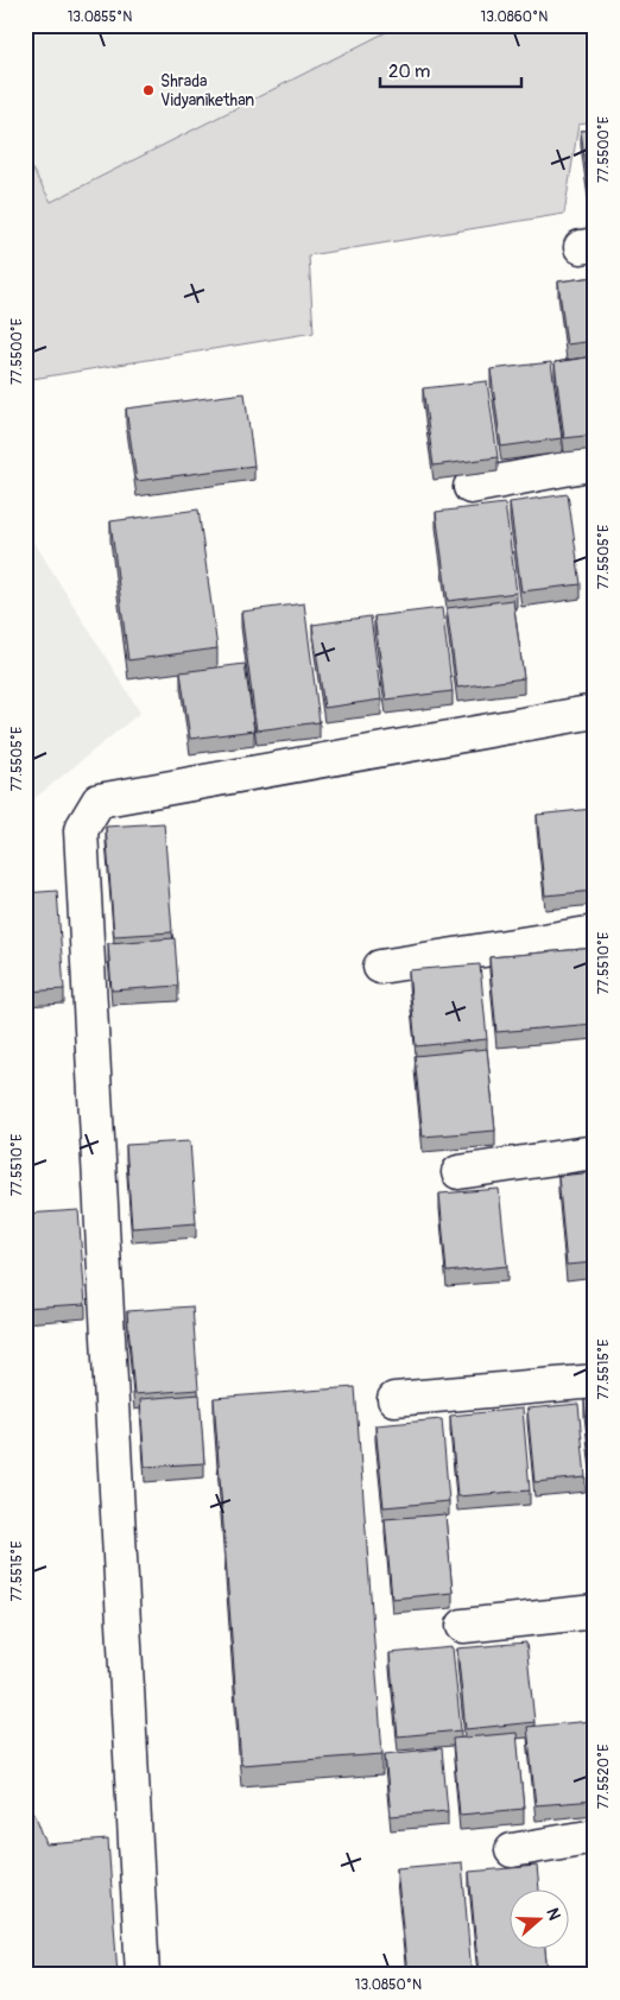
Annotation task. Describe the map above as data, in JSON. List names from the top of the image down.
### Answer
{
  "places": ["Shrada Vidyanikethan"],
  "scale_bar": "20 m",
  "north": "right",
  "coordinates": [
    "13.0855°N",
    "13.0860°N",
    "77.5500°E",
    "77.5505°E",
    "77.5510°E",
    "77.5515°E",
    "77.5520°E",
    "13.0850°N"
  ]
}
